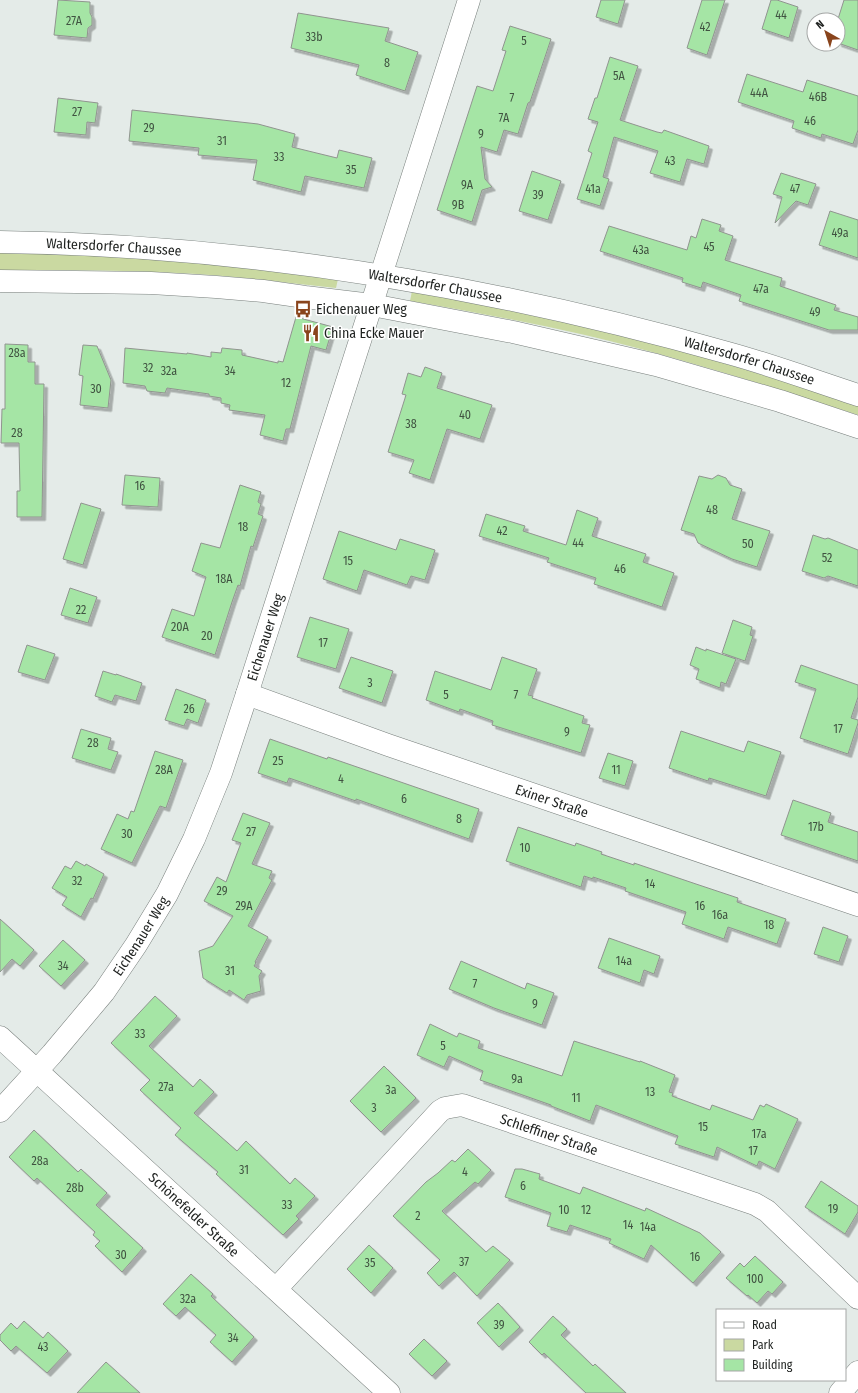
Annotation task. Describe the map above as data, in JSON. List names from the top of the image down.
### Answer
{
  "streets": {
    "street": [
      "Waltersdorfer Chaussee",
      "Eichenauer Weg",
      "Exiner Straße",
      "Schleffiner Straße",
      "Schönefelder Straße"
    ]
  },
  "crossings": [
    ["Waltersdorfer Chaussee", "Eichenauer Weg"],
    ["Eichenauer Weg", "Exiner Straße"],
    ["Eichenauer Weg", "Schönefelder Straße"],
    ["Schleffiner Straße", "Schönefelder Straße"]
  ],
  "places": {
    "bus stop": ["Eichenauer Weg"],
    "restaurant": ["China Ecke Mauer"]
  },
  "house_numbers": [
    "44",
    "27A",
    "42",
    "33b",
    "5",
    "8",
    "5A",
    "44A",
    "46B",
    "7",
    "27",
    "7A",
    "46",
    "29",
    "9",
    "31",
    "33",
    "43",
    "35",
    "9A",
    "41a",
    "47",
    "39",
    "9B",
    "49a",
    "45",
    "43a",
    "47a",
    "49",
    "28a",
    "32",
    "32a",
    "34",
    "12",
    "30",
    "40",
    "38",
    "28",
    "16",
    "48",
    "18",
    "42",
    "44",
    "50",
    "52",
    "15",
    "46",
    "18A",
    "22",
    "20A",
    "20",
    "17",
    "3",
    "5",
    "7",
    "26",
    "17",
    "9",
    "28",
    "25",
    "28A",
    "11",
    "4",
    "6",
    "8",
    "17b",
    "27",
    "30",
    "10",
    "32",
    "14",
    "29",
    "29A",
    "16",
    "16a",
    "18",
    "14a",
    "34",
    "31",
    "7",
    "9",
    "33",
    "5",
    "9a",
    "27a",
    "3a",
    "13",
    "11",
    "3",
    "15",
    "17a",
    "17",
    "28a",
    "31",
    "4",
    "6",
    "28b",
    "33",
    "19",
    "10",
    "12",
    "2",
    "14",
    "14a",
    "30",
    "16",
    "37",
    "35",
    "100",
    "32a",
    "39",
    "34",
    "43"
  ],
  "legend": ["Road", "Park", "Building"],
  "north": "top left"
}
